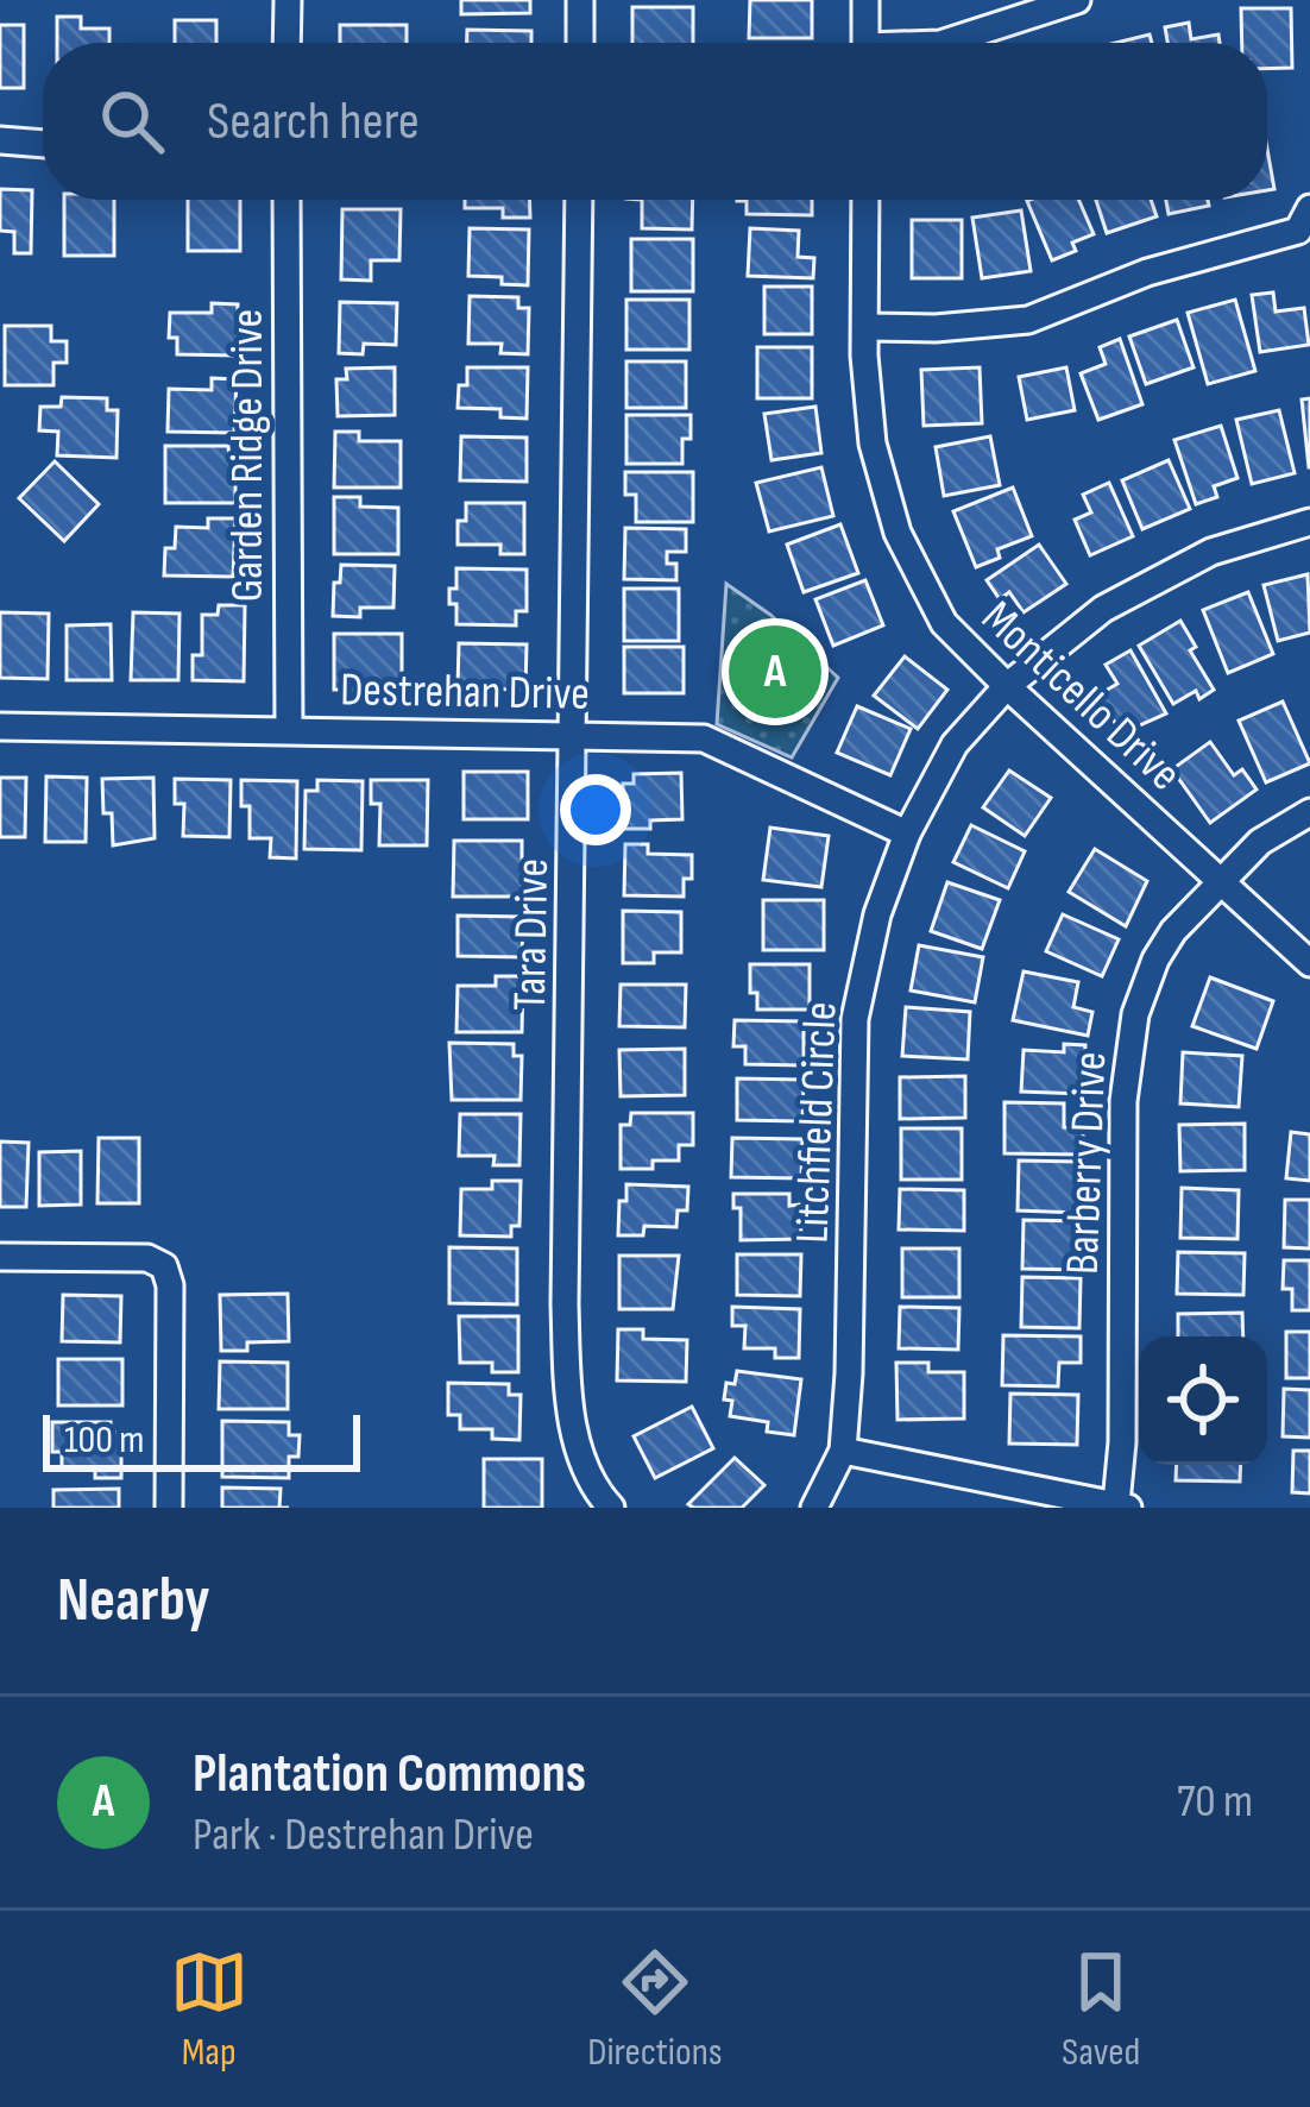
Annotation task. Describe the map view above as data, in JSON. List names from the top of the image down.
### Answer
{
  "streets": {
    "street": [
      "Garden Ridge Drive",
      "Destrehan Drive",
      "Monticello Drive",
      "Tara Drive",
      "Litchfield Circle",
      "Barberry Drive"
    ]
  },
  "crossings": [
    ["Garden Ridge Drive", "Destrehan Drive"],
    ["Destrehan Drive", "Tara Drive"],
    ["Destrehan Drive", "Litchfield Circle"],
    ["Monticello Drive", "Litchfield Circle"],
    ["Monticello Drive", "Barberry Drive"]
  ],
  "scale_bar": "100 m",
  "page": {
    "search": "Search here",
    "pins": "A",
    "scale": "100 m",
    "heading": "Nearby",
    "list": [
      {
        "mark": "A",
        "name": "Plantation Commons",
        "note": "Park · Destrehan Drive",
        "value": "70 m"
      }
    ],
    "nav": ["Map", "Directions", "Saved"]
  }
}
